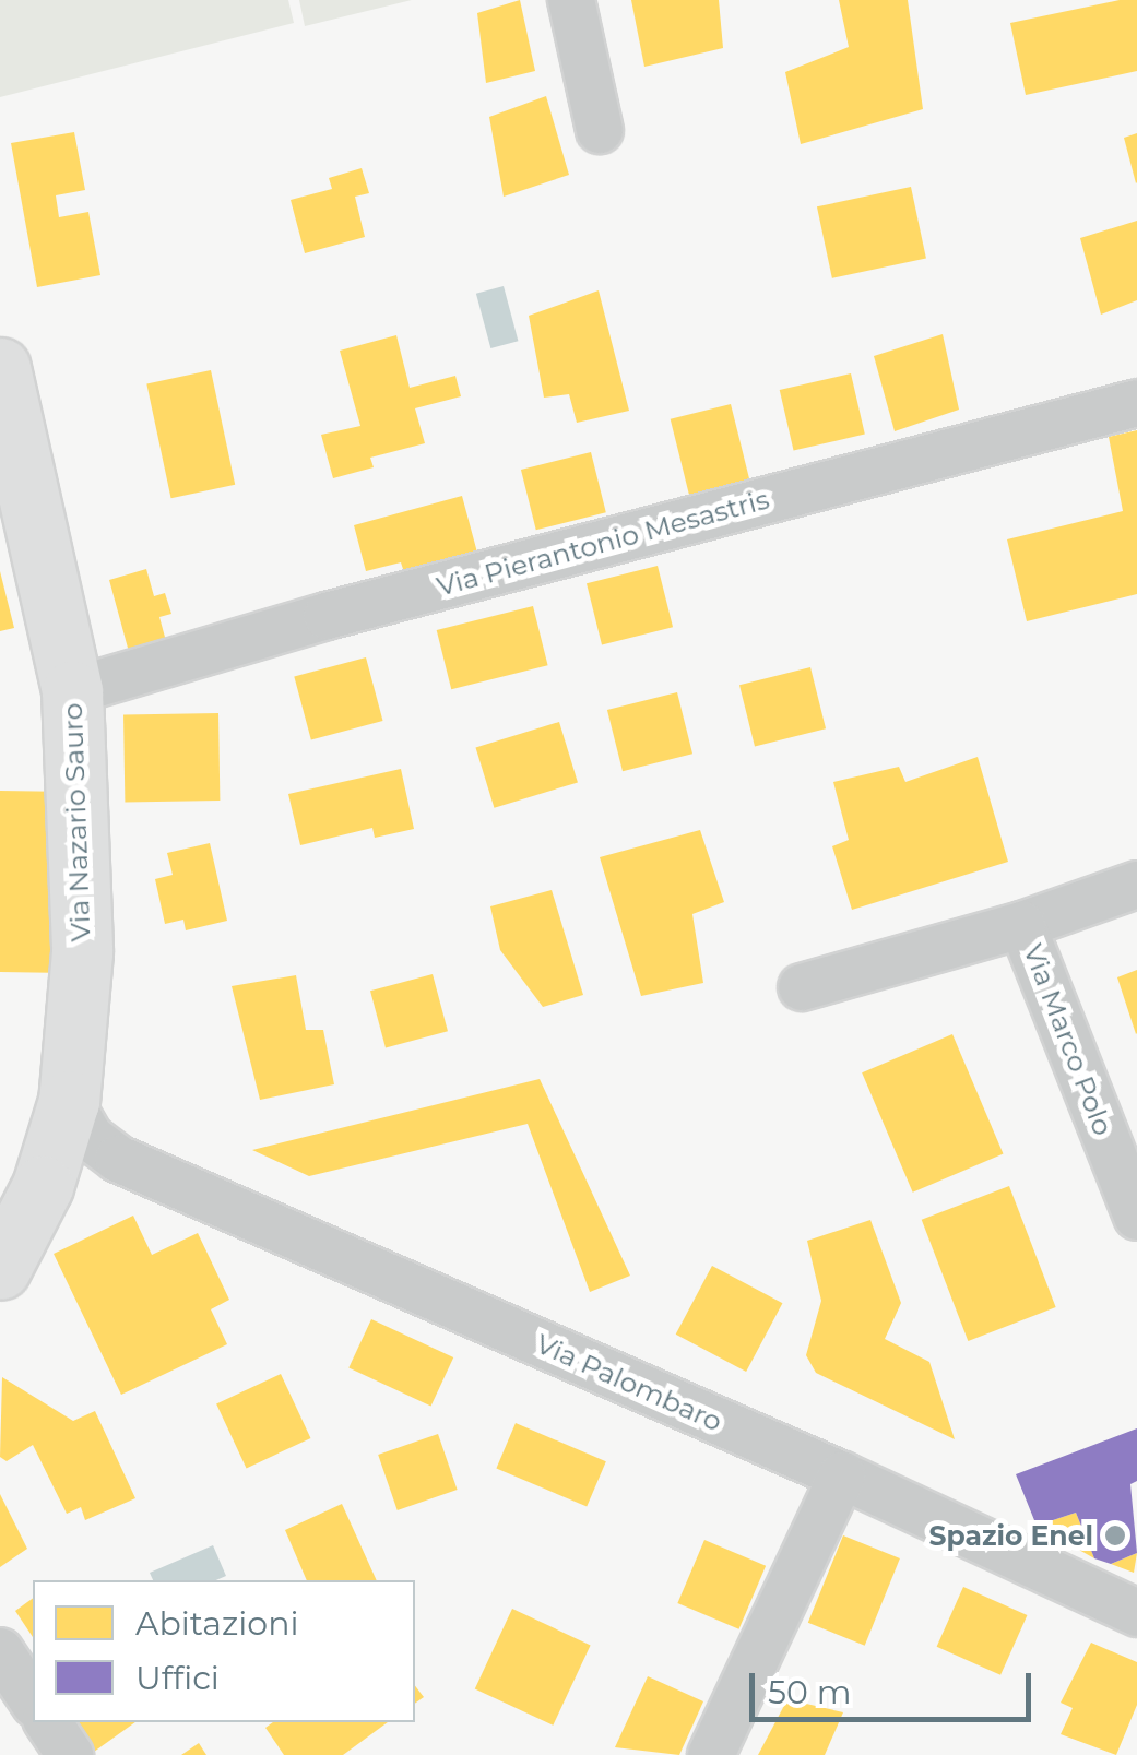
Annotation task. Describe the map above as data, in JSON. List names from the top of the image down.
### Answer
{
  "streets": {
    "main road": ["Via Nazario Sauro"],
    "street": ["Via Pierantonio Mesastris", "Via Marco Polo", "Via Palombaro"]
  },
  "crossings": [
    ["Via Pierantonio Mesastris", "Via Nazario Sauro"],
    ["Via Nazario Sauro", "Via Palombaro"]
  ],
  "places": ["Spazio Enel"],
  "legend": ["Abitazioni", "Uffici"],
  "scale_bar": "50 m"
}
